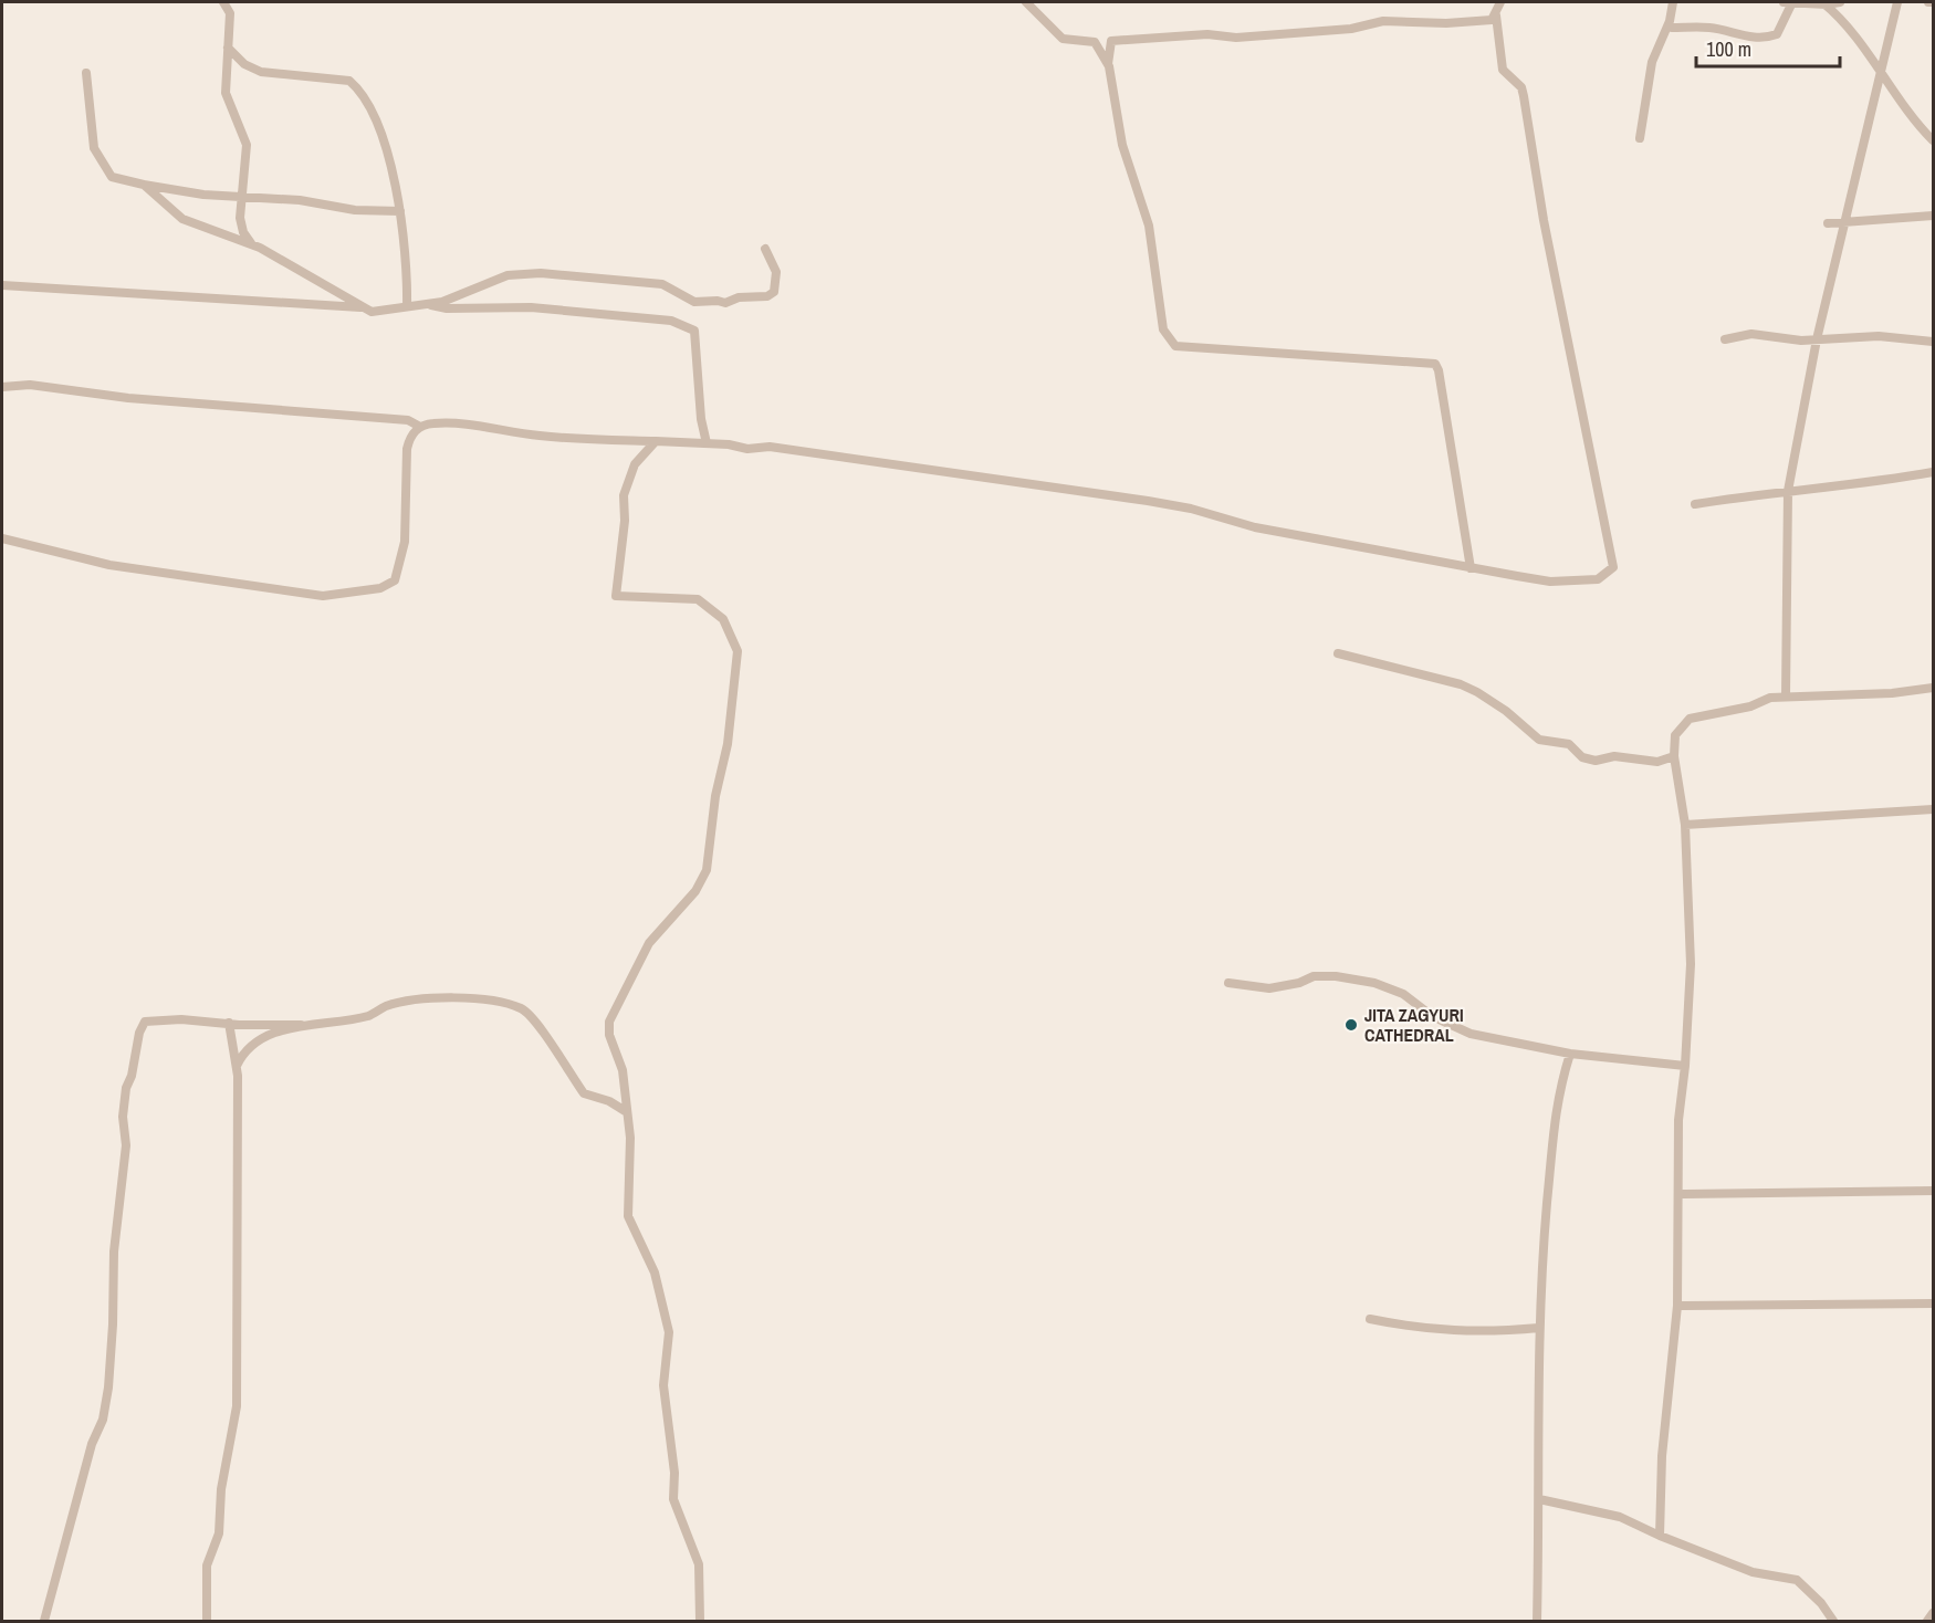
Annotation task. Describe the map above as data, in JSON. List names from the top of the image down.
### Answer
{
  "places": ["JITA ZAGYURI CATHEDRAL"],
  "scale_bar": "100 m"
}
